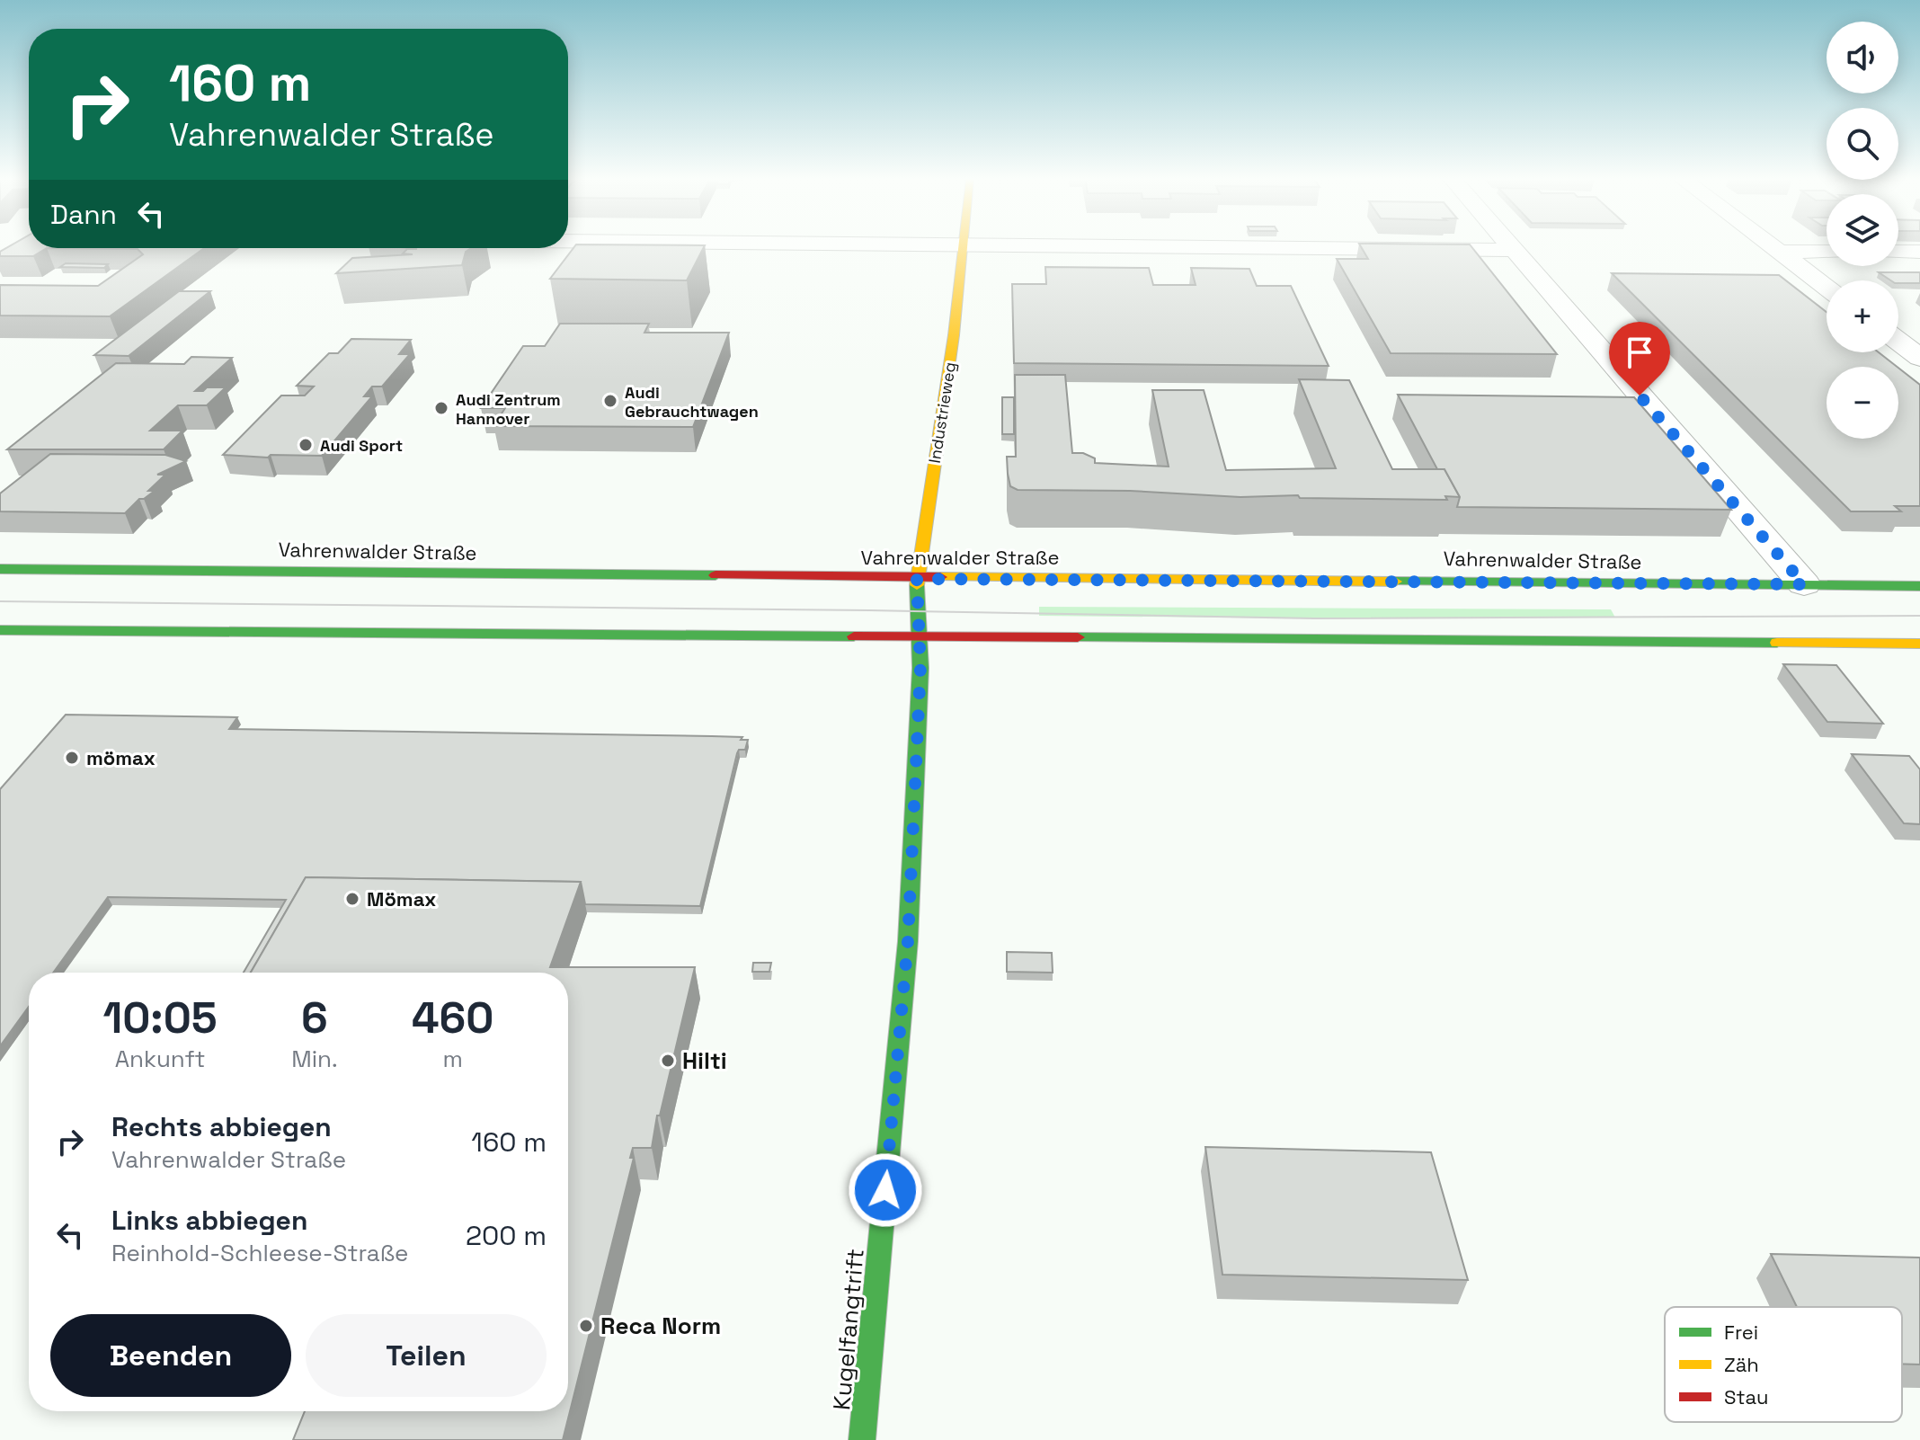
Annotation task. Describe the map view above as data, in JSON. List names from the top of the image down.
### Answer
{
  "streets": {
    "main road": ["Industrieweg", "Vahrenwalder Straße", "Kugelfangtrift"]
  },
  "crossings": [
    ["Industrieweg", "Vahrenwalder Straße"],
    ["Industrieweg", "Kugelfangtrift"],
    ["Vahrenwalder Straße", "Kugelfangtrift"]
  ],
  "places": [
    "Audi Gebrauchtwagen",
    "Audi Zentrum Hannover",
    "Audi Sport",
    "mömax",
    "Mömax",
    "Hilti",
    "Reca Norm"
  ],
  "legend": ["Frei", "Zäh", "Stau"],
  "page": {
    "map_buttons": ["+", "−"],
    "turn": ["160 m", "Vahrenwalder Straße"],
    "then": "Dann",
    "eta": [
      "10:05",
      "Ankunft",
      "6",
      "Min.",
      "460",
      "m"
    ],
    "list": [
      {
        "name": "Rechts abbiegen",
        "note": "Vahrenwalder Straße",
        "value": "160 m"
      },
      {
        "name": "Links abbiegen",
        "note": "Reinhold-Schleese-Straße",
        "value": "200 m"
      }
    ],
    "buttons": ["Beenden", "Teilen"]
  }
}
